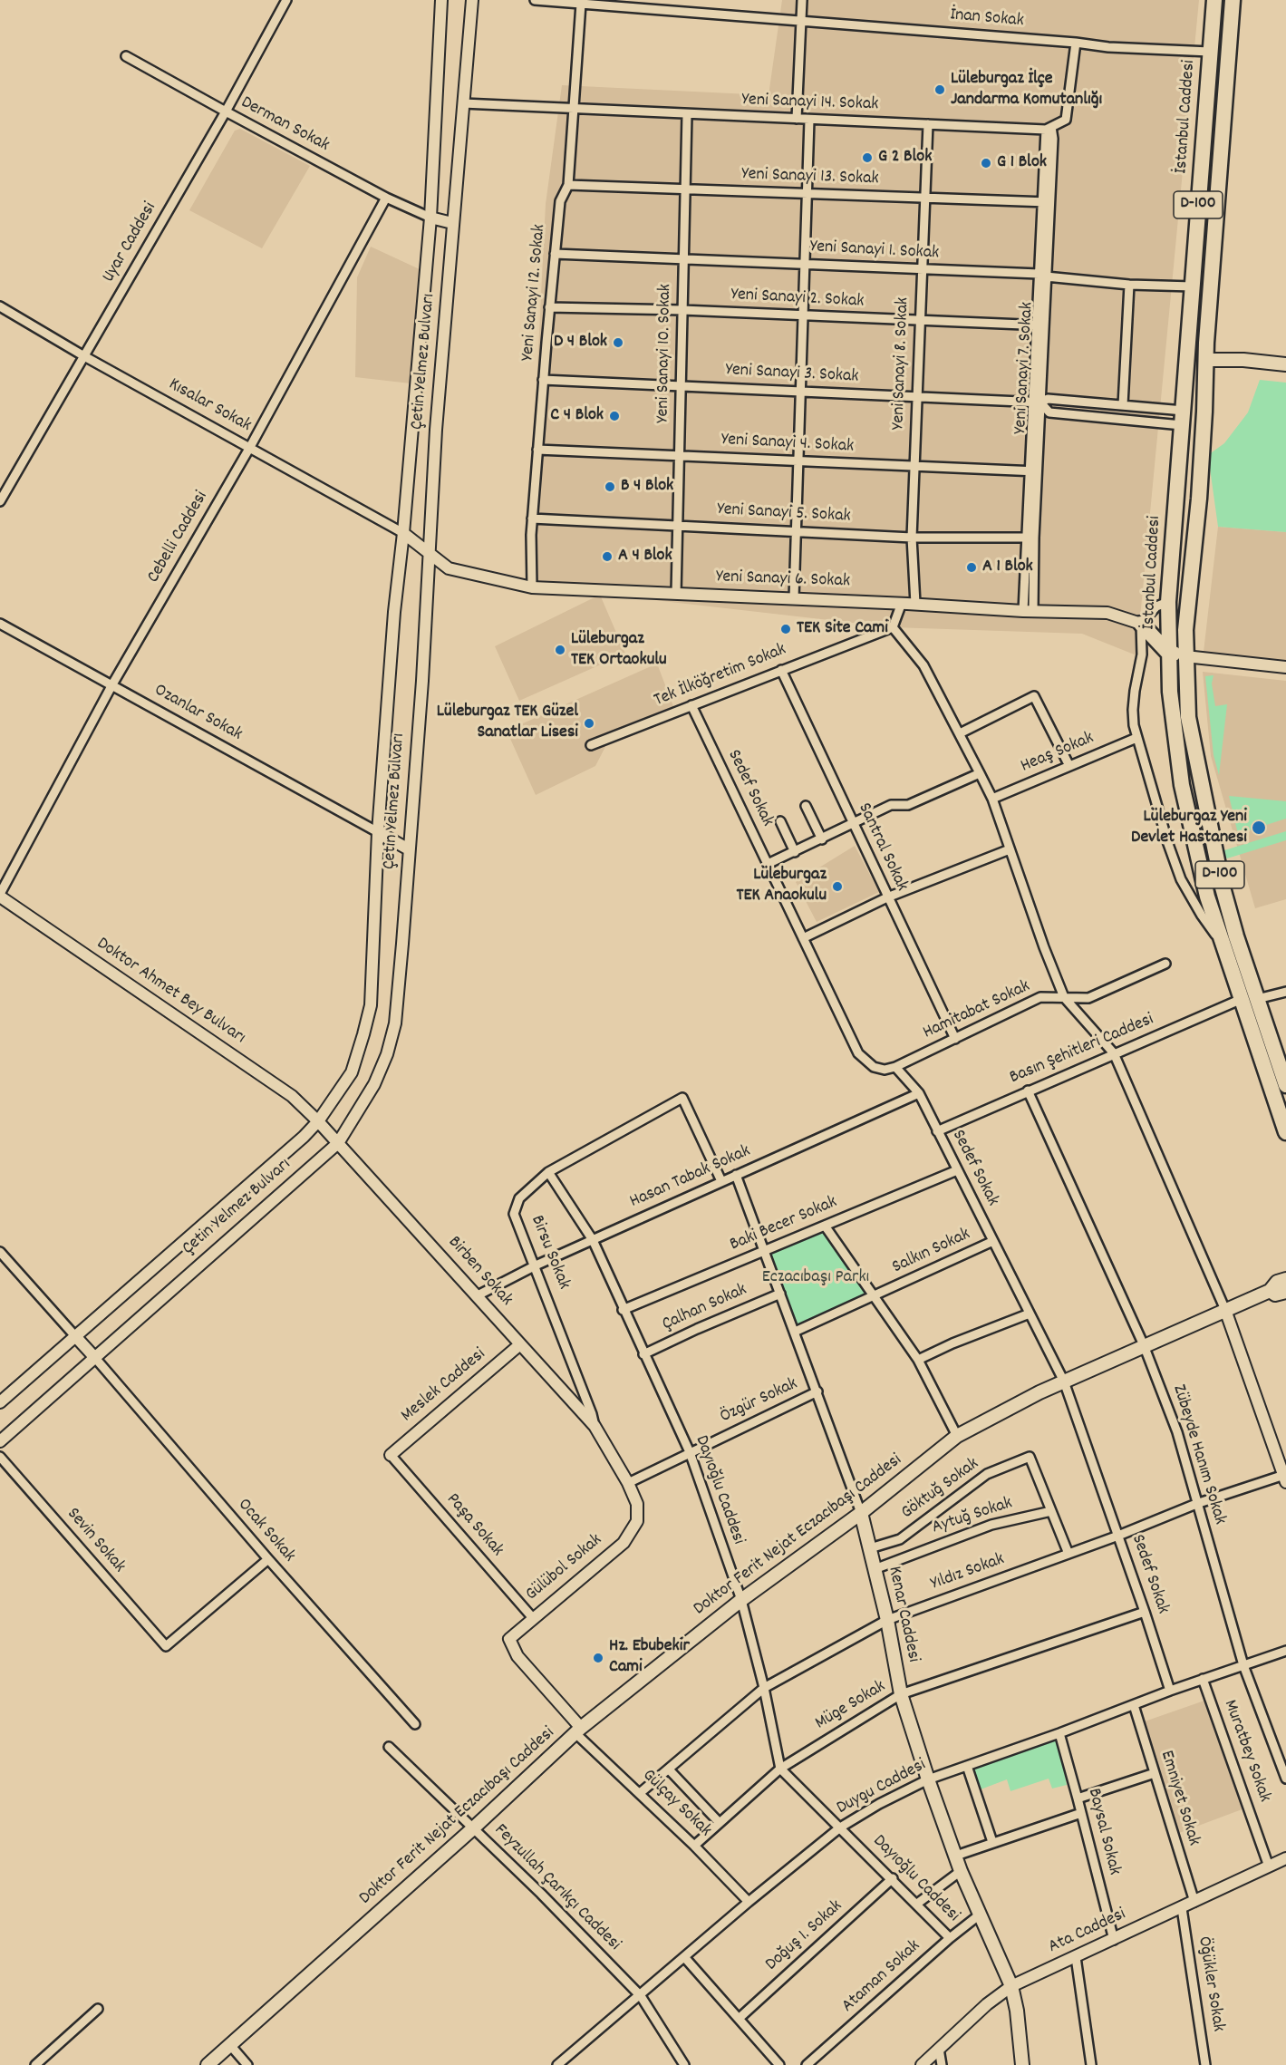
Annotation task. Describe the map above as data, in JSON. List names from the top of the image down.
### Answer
{
  "streets": {
    "highway": ["İstanbul Caddesi", "D-100"],
    "main road": ["Doktor Ferit Nejat Eczacıbaşı Caddesi", "Kenar Caddesi"],
    "street": [
      "İnan Sokak",
      "Yeni Sanayi 14. Sokak",
      "Derman Sokak",
      "Yeni Sanayi 13. Sokak",
      "Uyar Caddesi",
      "Yeni Sanayi 1. Sokak",
      "Yeni Sanayi 12. Sokak",
      "Yeni Sanayi 2. Sokak",
      "Yeni Sanayi 10. Sokak",
      "Çetin Yelmez Bulvarı",
      "Yeni Sanayi 8. Sokak",
      "Yeni Sanayi 7. Sokak",
      "Yeni Sanayi 3. Sokak",
      "Kısalar Sokak",
      "Yeni Sanayi 4. Sokak",
      "Yeni Sanayi 5. Sokak",
      "Cebelli Caddesi",
      "Yeni Sanayi 6. Sokak",
      "Tek İlköğretim Sokak",
      "Ozanlar Sokak",
      "Heaş Sokak",
      "Sedef Sokak",
      "Santral Sokak",
      "Doktor Ahmet Bey Bulvarı",
      "Hamitabat Sokak",
      "Basın Şehitleri Caddesi",
      "Hasan Tabak Sokak",
      "Baki Becer Sokak",
      "Salkın Sokak",
      "Birsu Sokak",
      "Birben Sokak",
      "Çalhan Sokak",
      "Meslek Caddesi",
      "Özgür Sokak",
      "Zübeyde Hanım Sokak",
      "Göktuğ Sokak",
      "Dayıoğlu Caddesi",
      "Aytuğ Sokak",
      "Paşa Sokak",
      "Ocak Sokak",
      "Sevin Sokak",
      "Gülübol Sokak",
      "Yıldız Sokak",
      "Müge Sokak",
      "Muratbey Sokak",
      "Duygu Caddesi",
      "Emniyet Sokak",
      "Gülçay Sokak",
      "Baysal Sokak",
      "Feyzullah Çarıkçı Caddesi",
      "Ata Caddesi",
      "Doğuş 1. Sokak",
      "Ataman Sokak",
      "Öğükler Sokak"
    ]
  },
  "crossings": [
    ["İnan Sokak", "İstanbul Caddesi"],
    ["İnan Sokak", "Yeni Sanayi 12. Sokak"],
    ["Yeni Sanayi 14. Sokak", "Yeni Sanayi 12. Sokak"],
    ["Yeni Sanayi 14. Sokak", "Yeni Sanayi 10. Sokak"],
    ["Yeni Sanayi 14. Sokak", "Çetin Yelmez Bulvarı"],
    ["Yeni Sanayi 14. Sokak", "Yeni Sanayi 8. Sokak"],
    ["Yeni Sanayi 14. Sokak", "Yeni Sanayi 7. Sokak"],
    ["İstanbul Caddesi", "Yeni Sanayi 1. Sokak"],
    ["İstanbul Caddesi", "Yeni Sanayi 3. Sokak"],
    ["İstanbul Caddesi", "Basın Şehitleri Caddesi"],
    ["Derman Sokak", "Uyar Caddesi"],
    ["Derman Sokak", "Çetin Yelmez Bulvarı"],
    ["Derman Sokak", "Cebelli Caddesi"],
    ["Yeni Sanayi 13. Sokak", "Yeni Sanayi 12. Sokak"],
    ["Yeni Sanayi 13. Sokak", "Yeni Sanayi 10. Sokak"],
    ["Yeni Sanayi 13. Sokak", "Yeni Sanayi 8. Sokak"],
    ["Yeni Sanayi 13. Sokak", "Yeni Sanayi 7. Sokak"],
    ["Uyar Caddesi", "Kısalar Sokak"],
    ["Yeni Sanayi 1. Sokak", "Yeni Sanayi 12. Sokak"],
    ["Yeni Sanayi 1. Sokak", "Yeni Sanayi 10. Sokak"],
    ["Yeni Sanayi 1. Sokak", "Yeni Sanayi 8. Sokak"],
    ["Yeni Sanayi 1. Sokak", "Yeni Sanayi 7. Sokak"],
    ["Yeni Sanayi 12. Sokak", "Yeni Sanayi 2. Sokak"],
    ["Yeni Sanayi 12. Sokak", "Yeni Sanayi 3. Sokak"],
    ["Yeni Sanayi 12. Sokak", "Yeni Sanayi 4. Sokak"],
    ["Yeni Sanayi 12. Sokak", "Yeni Sanayi 5. Sokak"],
    ["Yeni Sanayi 12. Sokak", "Yeni Sanayi 6. Sokak"],
    ["Yeni Sanayi 2. Sokak", "Yeni Sanayi 10. Sokak"],
    ["Yeni Sanayi 2. Sokak", "Yeni Sanayi 8. Sokak"],
    ["Yeni Sanayi 2. Sokak", "Yeni Sanayi 7. Sokak"],
    ["Yeni Sanayi 10. Sokak", "Yeni Sanayi 3. Sokak"],
    ["Yeni Sanayi 10. Sokak", "Yeni Sanayi 4. Sokak"],
    ["Yeni Sanayi 10. Sokak", "Yeni Sanayi 5. Sokak"],
    ["Yeni Sanayi 10. Sokak", "Yeni Sanayi 6. Sokak"],
    ["Çetin Yelmez Bulvarı", "Kısalar Sokak"],
    ["Çetin Yelmez Bulvarı", "Yeni Sanayi 6. Sokak"],
    ["Çetin Yelmez Bulvarı", "Ozanlar Sokak"],
    ["Çetin Yelmez Bulvarı", "Doktor Ahmet Bey Bulvarı"],
    ["Çetin Yelmez Bulvarı", "Birben Sokak"],
    ["Çetin Yelmez Bulvarı", "Ocak Sokak"],
    ["Yeni Sanayi 8. Sokak", "Yeni Sanayi 3. Sokak"],
    ["Yeni Sanayi 8. Sokak", "Yeni Sanayi 4. Sokak"],
    ["Yeni Sanayi 8. Sokak", "Yeni Sanayi 5. Sokak"],
    ["Yeni Sanayi 8. Sokak", "Yeni Sanayi 6. Sokak"],
    ["Yeni Sanayi 7. Sokak", "Yeni Sanayi 3. Sokak"],
    ["Yeni Sanayi 7. Sokak", "Yeni Sanayi 4. Sokak"],
    ["Yeni Sanayi 7. Sokak", "Yeni Sanayi 5. Sokak"],
    ["Yeni Sanayi 7. Sokak", "Yeni Sanayi 6. Sokak"],
    ["Kısalar Sokak", "Cebelli Caddesi"],
    ["Kısalar Sokak", "Yeni Sanayi 6. Sokak"],
    ["Cebelli Caddesi", "Ozanlar Sokak"],
    ["Cebelli Caddesi", "Doktor Ahmet Bey Bulvarı"],
    ["Tek İlköğretim Sokak", "Sedef Sokak"],
    ["Tek İlköğretim Sokak", "Santral Sokak"],
    ["Sedef Sokak", "Hamitabat Sokak"],
    ["Sedef Sokak", "Basın Şehitleri Caddesi"],
    ["Sedef Sokak", "Hasan Tabak Sokak"],
    ["Sedef Sokak", "Baki Becer Sokak"],
    ["Sedef Sokak", "Salkın Sokak"],
    ["Sedef Sokak", "Doktor Ferit Nejat Eczacıbaşı Caddesi"],
    ["Sedef Sokak", "Yıldız Sokak"],
    ["Sedef Sokak", "Müge Sokak"],
    ["Sedef Sokak", "Duygu Caddesi"],
    ["Santral Sokak", "Hamitabat Sokak"],
    ["Doktor Ahmet Bey Bulvarı", "Birben Sokak"],
    ["Basın Şehitleri Caddesi", "Zübeyde Hanım Sokak"],
    ["Hasan Tabak Sokak", "Birsu Sokak"],
    ["Hasan Tabak Sokak", "Birben Sokak"],
    ["Hasan Tabak Sokak", "Dayıoğlu Caddesi"],
    ["Hasan Tabak Sokak", "Kenar Caddesi"],
    ["Baki Becer Sokak", "Dayıoğlu Caddesi"],
    ["Baki Becer Sokak", "Kenar Caddesi"],
    ["Salkın Sokak", "Kenar Caddesi"],
    ["Birsu Sokak", "Birben Sokak"],
    ["Birsu Sokak", "Özgür Sokak"],
    ["Birsu Sokak", "Dayıoğlu Caddesi"],
    ["Birsu Sokak", "Gülübol Sokak"],
    ["Birben Sokak", "Meslek Caddesi"],
    ["Çalhan Sokak", "Dayıoğlu Caddesi"],
    ["Çalhan Sokak", "Kenar Caddesi"],
    ["Meslek Caddesi", "Paşa Sokak"],
    ["Özgür Sokak", "Dayıoğlu Caddesi"],
    ["Özgür Sokak", "Kenar Caddesi"],
    ["Zübeyde Hanım Sokak", "Doktor Ferit Nejat Eczacıbaşı Caddesi"],
    ["Zübeyde Hanım Sokak", "Yıldız Sokak"],
    ["Zübeyde Hanım Sokak", "Duygu Caddesi"],
    ["Göktuğ Sokak", "Aytuğ Sokak"],
    ["Göktuğ Sokak", "Kenar Caddesi"],
    ["Dayıoğlu Caddesi", "Doktor Ferit Nejat Eczacıbaşı Caddesi"],
    ["Dayıoğlu Caddesi", "Yıldız Sokak"],
    ["Dayıoğlu Caddesi", "Müge Sokak"],
    ["Dayıoğlu Caddesi", "Duygu Caddesi"],
    ["Dayıoğlu Caddesi", "Doğuş 1. Sokak"],
    ["Dayıoğlu Caddesi", "Ataman Sokak"],
    ["Aytuğ Sokak", "Kenar Caddesi"],
    ["Paşa Sokak", "Gülübol Sokak"],
    ["Ocak Sokak", "Sevin Sokak"],
    ["Doktor Ferit Nejat Eczacıbaşı Caddesi", "Kenar Caddesi"],
    ["Doktor Ferit Nejat Eczacıbaşı Caddesi", "Gülçay Sokak"],
    ["Doktor Ferit Nejat Eczacıbaşı Caddesi", "Feyzullah Çarıkçı Caddesi"],
    ["Gülübol Sokak", "Gülçay Sokak"],
    ["Yıldız Sokak", "Kenar Caddesi"],
    ["Yıldız Sokak", "Gülçay Sokak"],
    ["Kenar Caddesi", "Müge Sokak"],
    ["Kenar Caddesi", "Duygu Caddesi"],
    ["Kenar Caddesi", "Ata Caddesi"],
    ["Kenar Caddesi", "Ataman Sokak"],
    ["Müge Sokak", "Gülçay Sokak"],
    ["Muratbey Sokak", "Duygu Caddesi"],
    ["Muratbey Sokak", "Ata Caddesi"],
    ["Duygu Caddesi", "Emniyet Sokak"],
    ["Duygu Caddesi", "Gülçay Sokak"],
    ["Duygu Caddesi", "Baysal Sokak"],
    ["Duygu Caddesi", "Feyzullah Çarıkçı Caddesi"],
    ["Emniyet Sokak", "Ata Caddesi"],
    ["Baysal Sokak", "Ata Caddesi"],
    ["Ata Caddesi", "Öğükler Sokak"]
  ],
  "parks": ["Eczacıbaşı Parkı"],
  "places": [
    "Lüleburgaz İlçe Jandarma Komutanlığı",
    "G 2 Blok",
    "G 1 Blok",
    "D 4 Blok",
    "C 4 Blok",
    "B 4 Blok",
    "A 4 Blok",
    "A 1 Blok",
    "TEK Site Cami",
    "Lüleburgaz TEK Ortaokulu",
    "Lüleburgaz TEK Güzel Sanatlar Lisesi",
    "Lüleburgaz Yeni Devlet Hastanesi",
    "Lüleburgaz TEK Anaokulu",
    "Hz. Ebubekir Cami"
  ]
}
